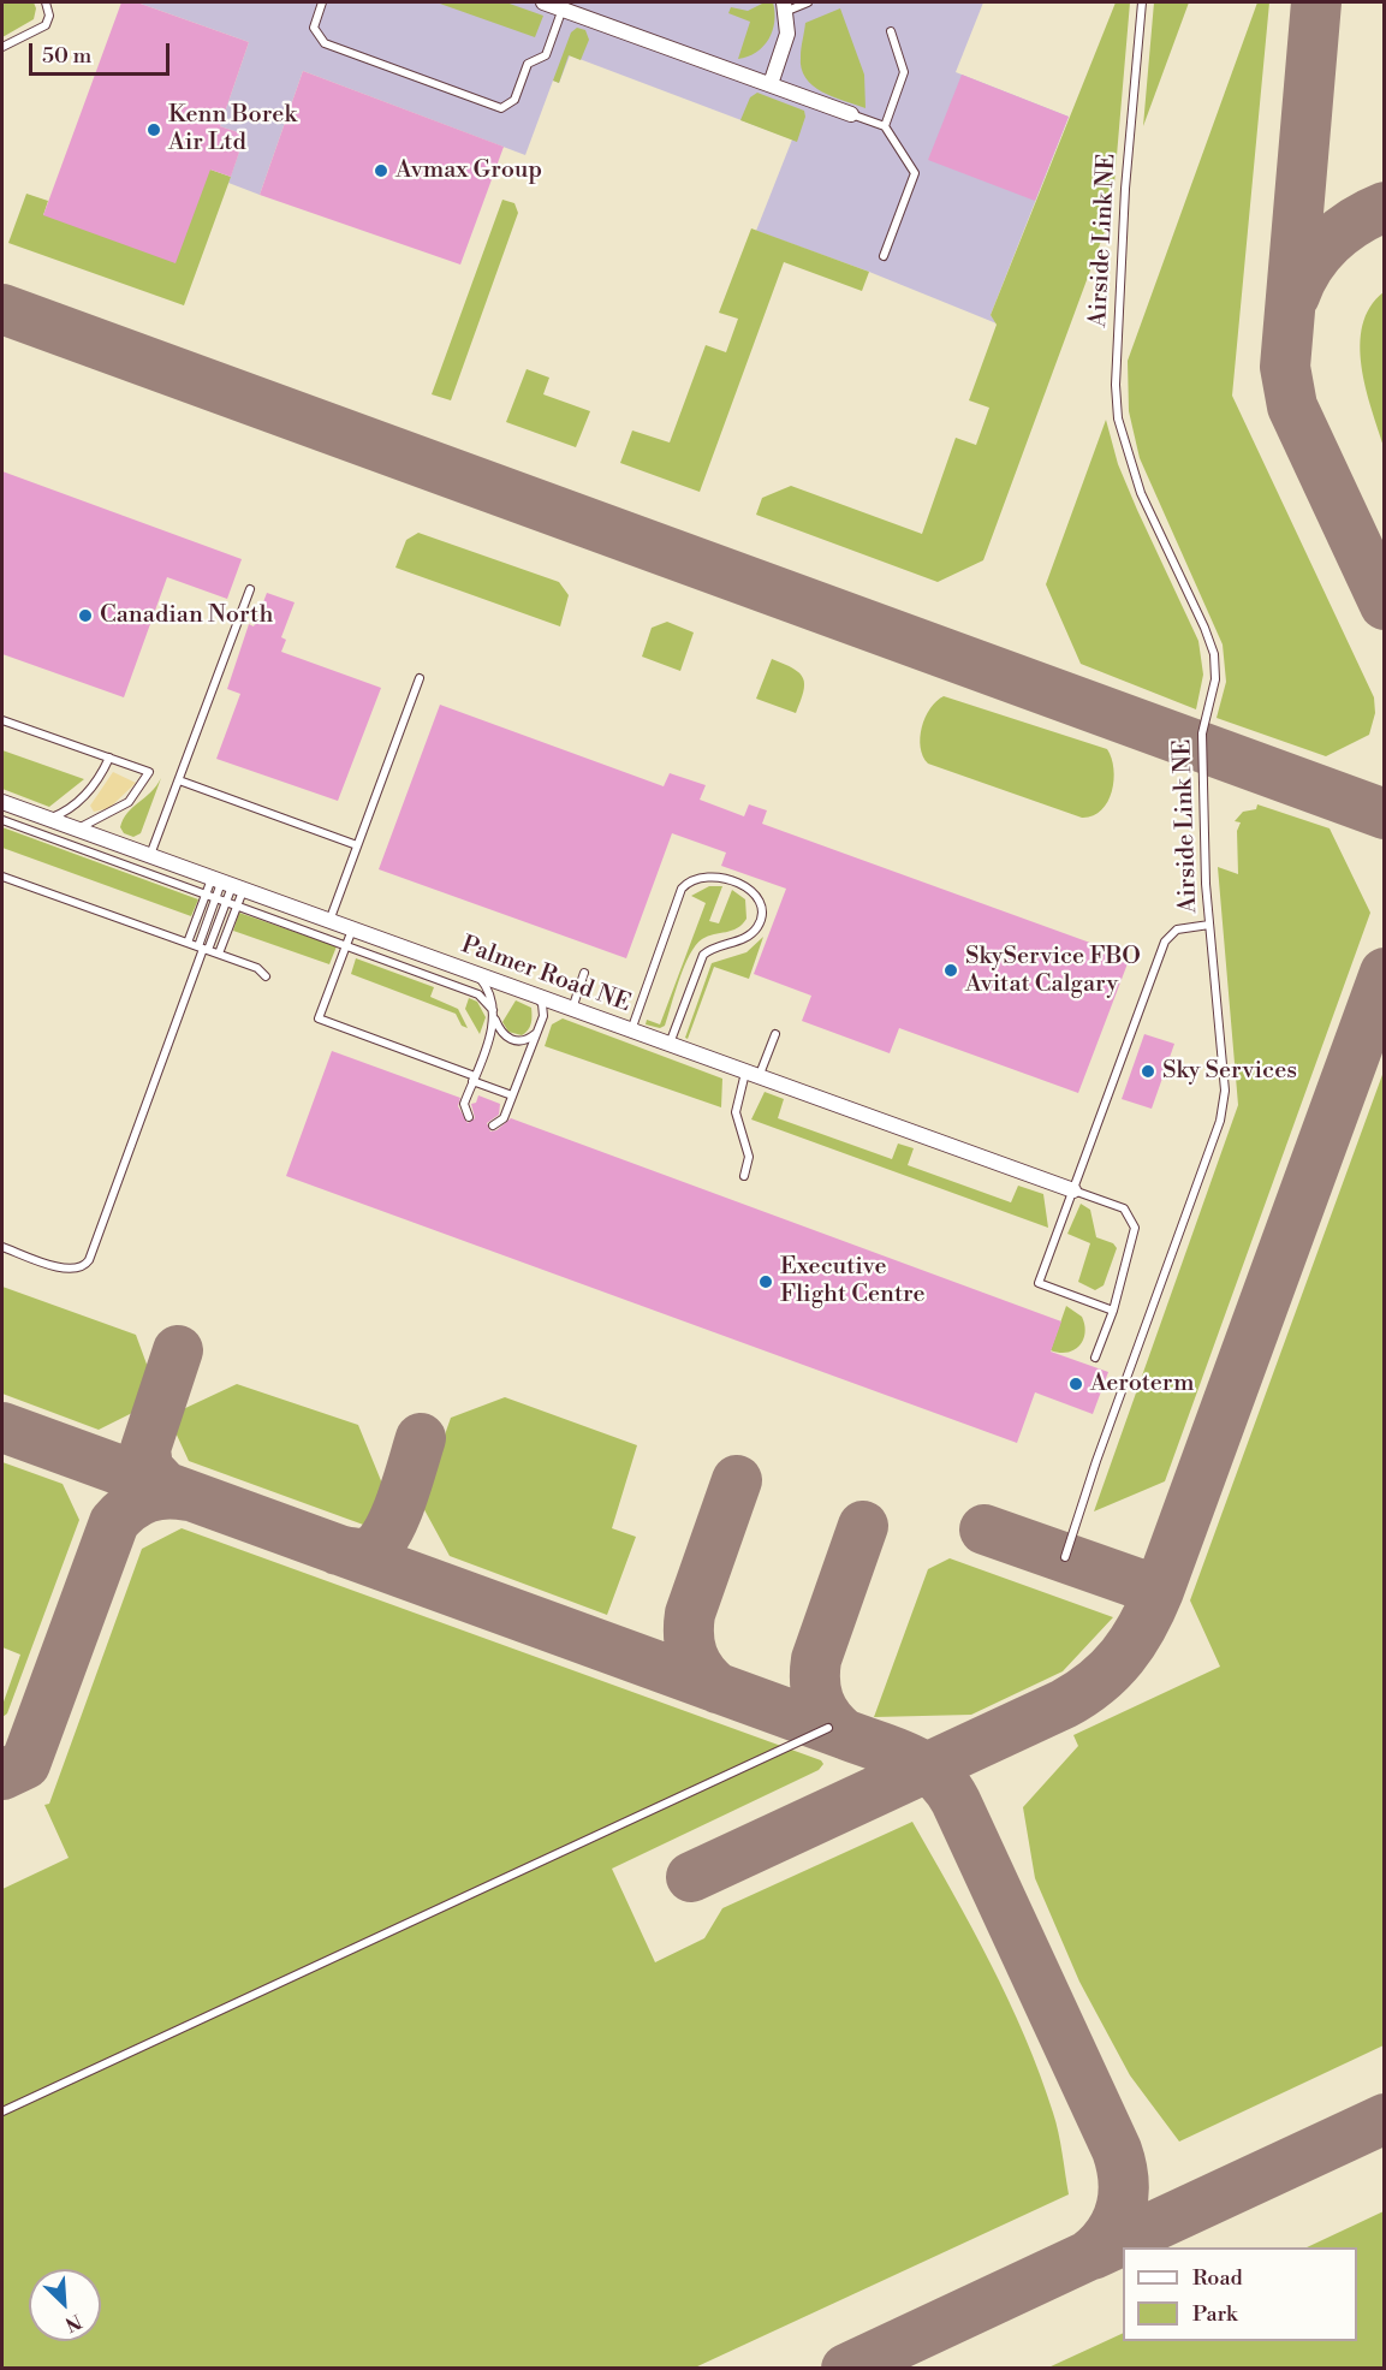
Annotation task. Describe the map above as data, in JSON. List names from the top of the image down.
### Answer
{
  "streets": {
    "street": ["Palmer Road NE"],
    "lane": ["Airside Link NE"]
  },
  "places": [
    "Kenn Borek Air Ltd",
    "Avmax Group",
    "Canadian North",
    "SkyService FBO Avitat Calgary",
    "Sky Services",
    "Executive Flight Centre",
    "Aeroterm"
  ],
  "legend": ["Road", "Park"],
  "scale_bar": "50 m",
  "north": "bottom right"
}
